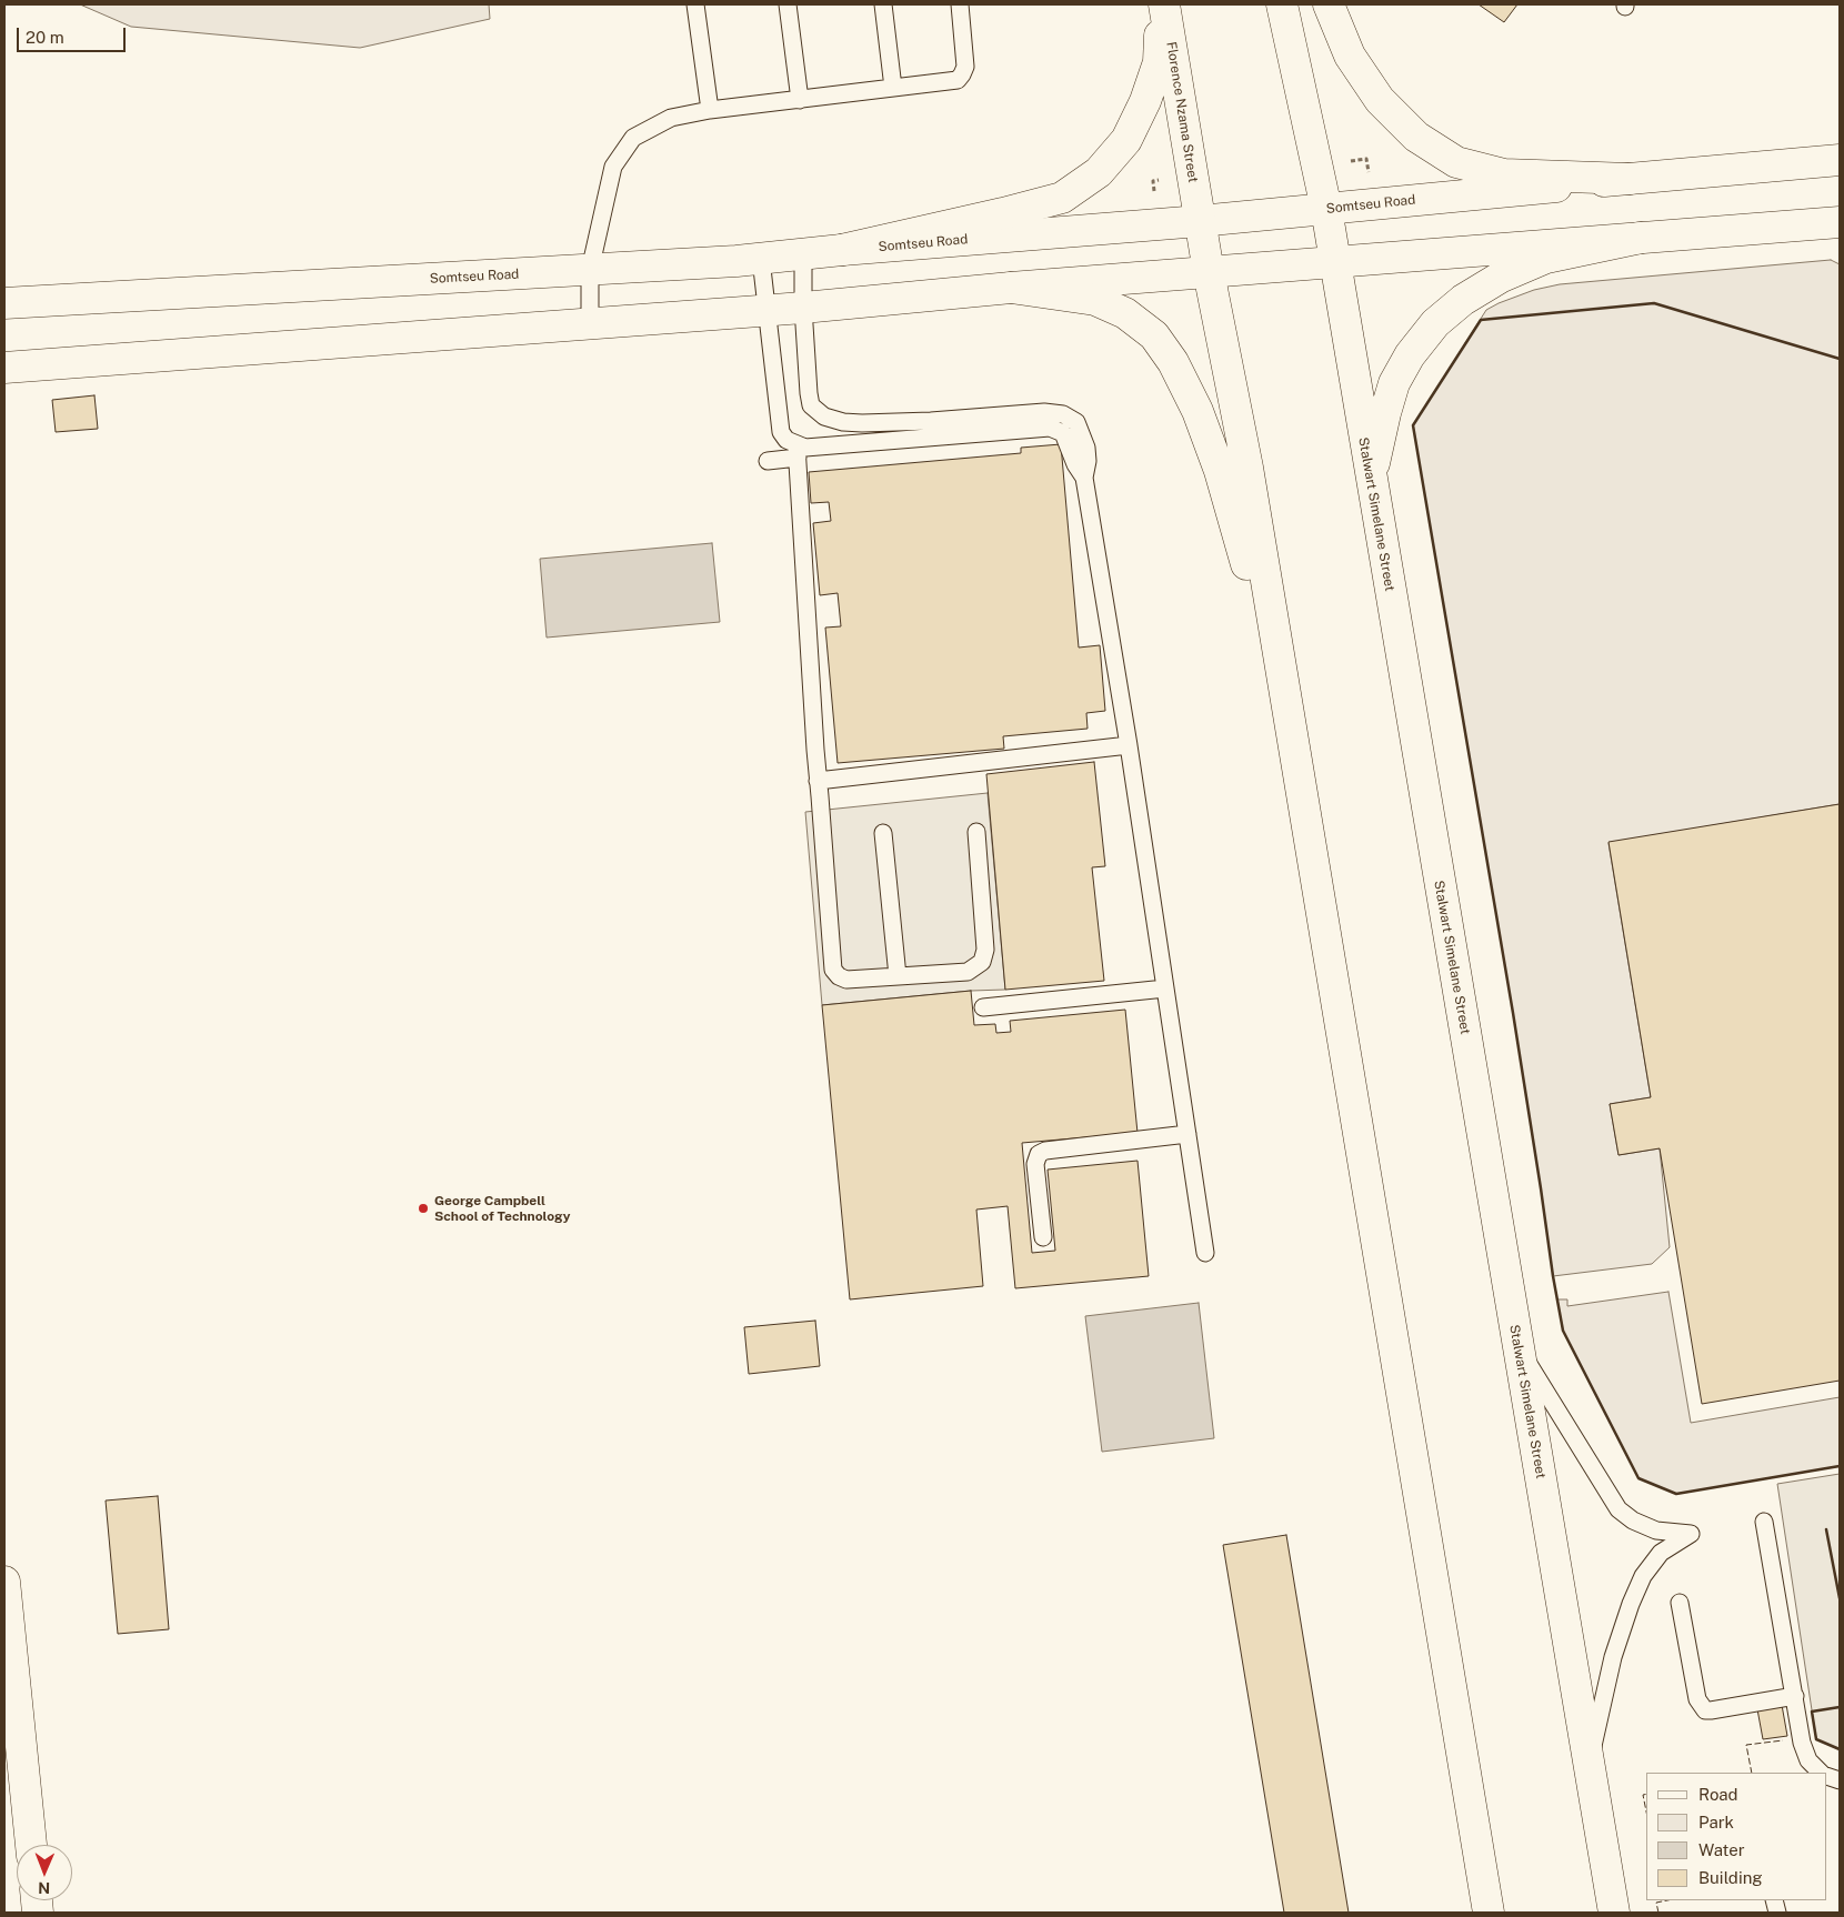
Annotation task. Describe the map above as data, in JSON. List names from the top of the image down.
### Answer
{
  "streets": {
    "main road": ["Florence Nzama Street", "Somtseu Road", "Stalwart Simelane Street"]
  },
  "crossings": [
    ["Florence Nzama Street", "Somtseu Road"],
    ["Somtseu Road", "Stalwart Simelane Street"]
  ],
  "places": ["George Campbell School of Technology"],
  "legend": [
    "Road",
    "Park",
    "Water",
    "Building"
  ],
  "scale_bar": "20 m",
  "north": "bottom"
}
